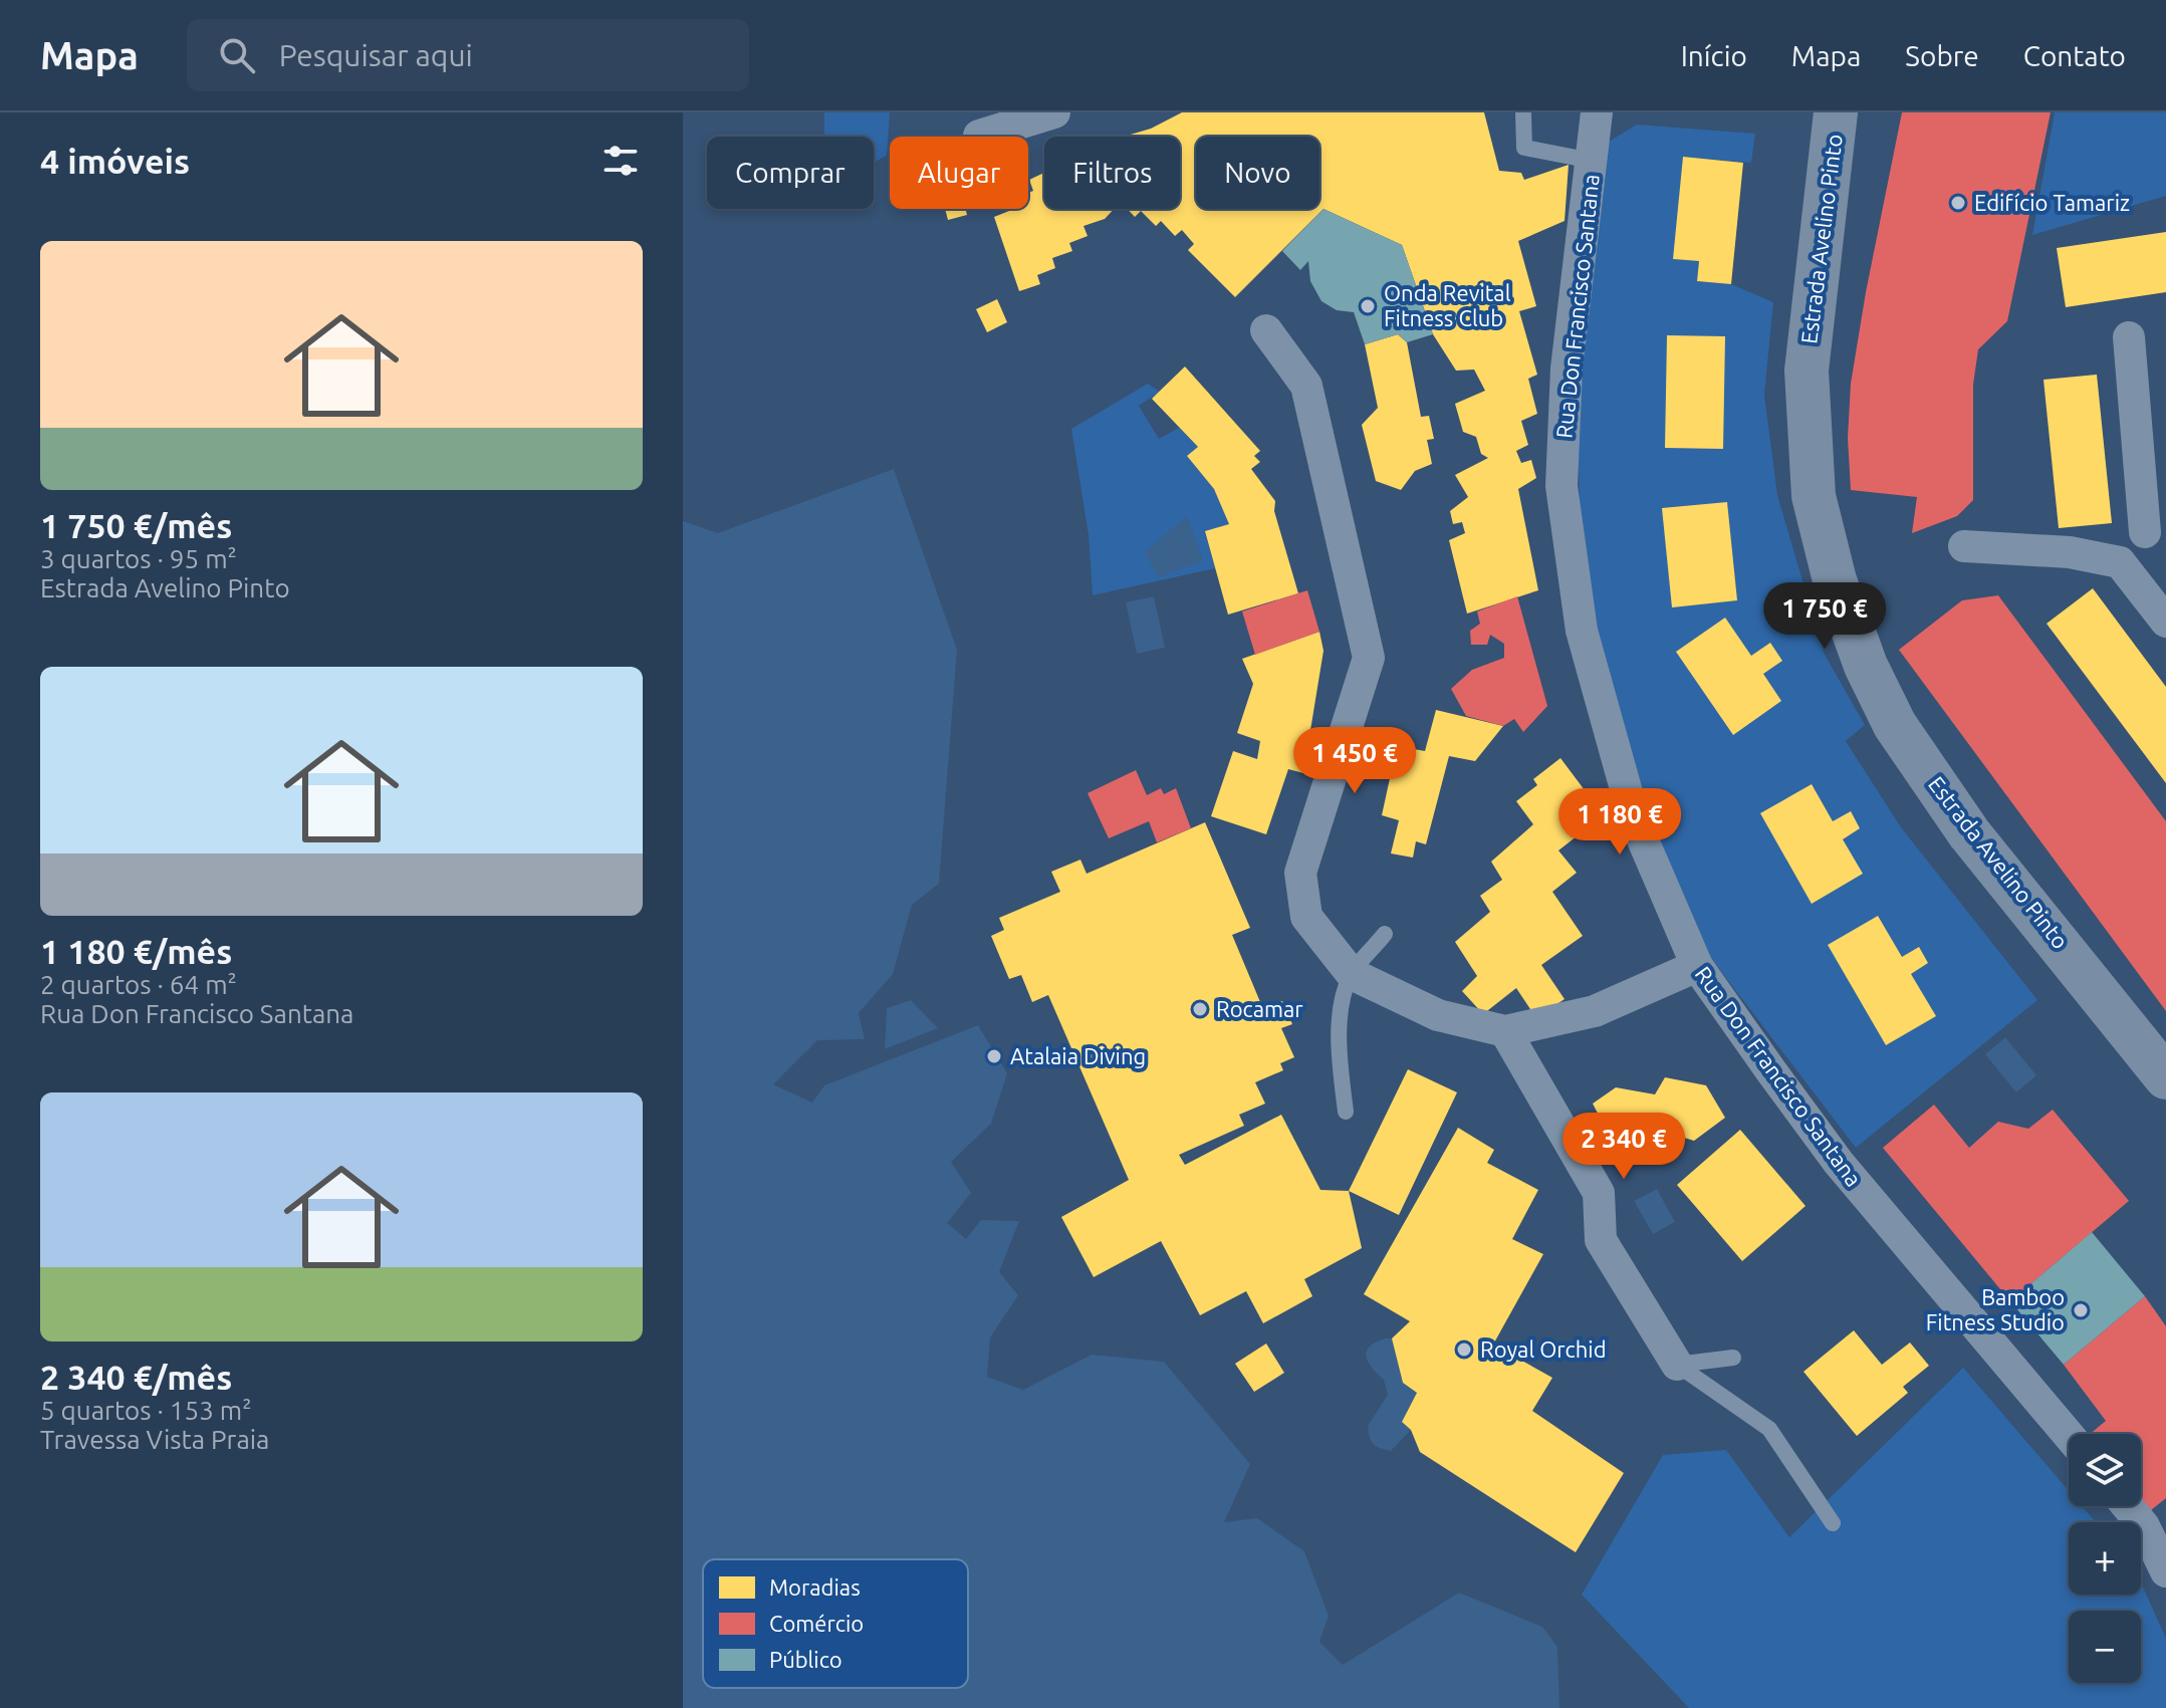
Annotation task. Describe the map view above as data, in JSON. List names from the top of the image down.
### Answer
{
  "streets": {
    "street": ["Estrada Avelino Pinto", "Rua Don Francisco Santana"]
  },
  "places": [
    "Edifício Tamariz",
    "Onda Revital Fitness Club",
    "Rocamar",
    "Atalaia Diving",
    "Bamboo Fitness Studio",
    "Royal Orchid"
  ],
  "legend": ["Moradias", "Comércio", "Público"],
  "page": {
    "header": "Mapa",
    "search": "Pesquisar aqui",
    "nav": [
      "Início",
      "Mapa",
      "Sobre",
      "Contato"
    ],
    "heading": "4 imóveis",
    "chip": [
      "Comprar",
      "Alugar",
      "Filtros",
      "Novo"
    ],
    "list": [
      {
        "name": "1 750 €/mês",
        "note": "3 quartos · 95 m² · Estrada Avelino Pinto"
      },
      {
        "name": "1 180 €/mês",
        "note": "2 quartos · 64 m² · Rua Don Francisco Santana"
      },
      {
        "name": "2 340 €/mês",
        "note": "5 quartos · 153 m² · Travessa Vista Praia"
      }
    ],
    "price": [
      "1 750 €",
      "1 450 €",
      "1 180 €",
      "2 340 €"
    ],
    "map_buttons": ["+", "−"]
  }
}
